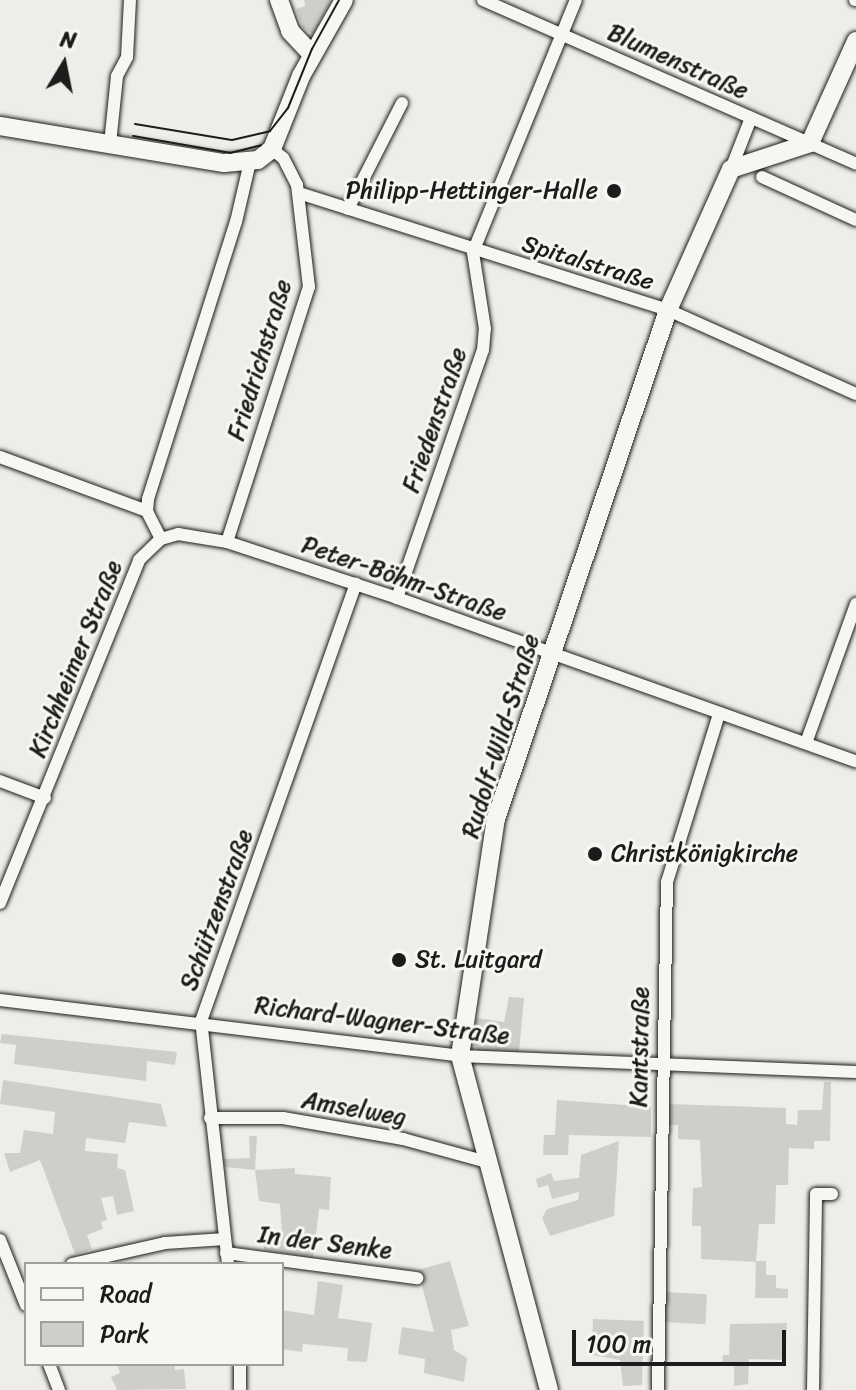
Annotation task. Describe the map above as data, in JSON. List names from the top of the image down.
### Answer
{
  "streets": {
    "street": [
      "Blumenstraße",
      "Spitalstraße",
      "Friedrichstraße",
      "Friedenstraße",
      "Peter-Böhm-Straße",
      "Kirchheimer Straße",
      "Rudolf-Wild-Straße",
      "Schützenstraße",
      "Richard-Wagner-Straße",
      "Kantstraße",
      "Amselweg",
      "In der Senke"
    ]
  },
  "crossings": [
    ["Blumenstraße", "Rudolf-Wild-Straße"],
    ["Spitalstraße", "Friedrichstraße"],
    ["Spitalstraße", "Friedenstraße"],
    ["Spitalstraße", "Rudolf-Wild-Straße"],
    ["Friedrichstraße", "Peter-Böhm-Straße"],
    ["Friedenstraße", "Peter-Böhm-Straße"],
    ["Peter-Böhm-Straße", "Kirchheimer Straße"],
    ["Peter-Böhm-Straße", "Rudolf-Wild-Straße"],
    ["Peter-Böhm-Straße", "Schützenstraße"],
    ["Peter-Böhm-Straße", "Kantstraße"],
    ["Rudolf-Wild-Straße", "Richard-Wagner-Straße"],
    ["Rudolf-Wild-Straße", "Amselweg"],
    ["Schützenstraße", "Richard-Wagner-Straße"],
    ["Schützenstraße", "Amselweg"],
    ["Schützenstraße", "In der Senke"],
    ["Richard-Wagner-Straße", "Kantstraße"]
  ],
  "places": ["Philipp-Hettinger-Halle", "Christkönigkirche", "St. Luitgard"],
  "legend": ["Road", "Park"],
  "scale_bar": "100 m",
  "north": "top"
}
